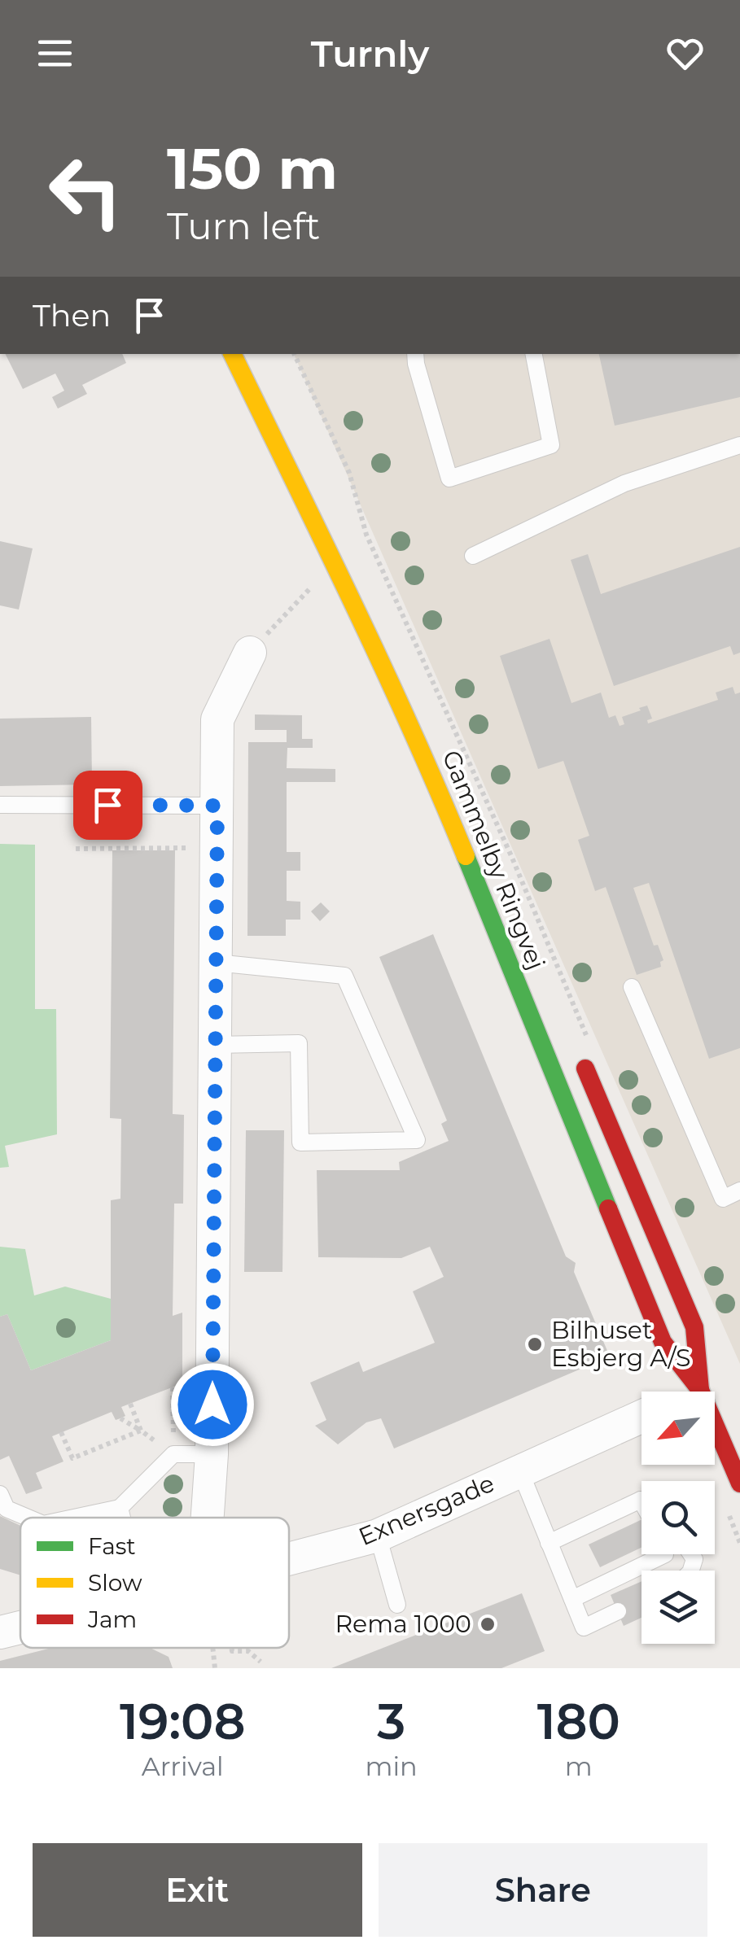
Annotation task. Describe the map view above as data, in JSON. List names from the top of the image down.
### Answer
{
  "streets": {
    "street": ["Gammelby Ringvej", "Exnersgade"]
  },
  "places": ["Bilhuset Esbjerg A/S", "Rema 1000"],
  "legend": ["Fast", "Slow", "Jam"],
  "north": "bottom left",
  "page": {
    "header": "Turnly",
    "turn": ["150 m", "Turn left"],
    "then": "Then",
    "eta": [
      "19:08",
      "Arrival",
      "3",
      "min",
      "180",
      "m"
    ],
    "buttons": ["Exit", "Share"]
  }
}
